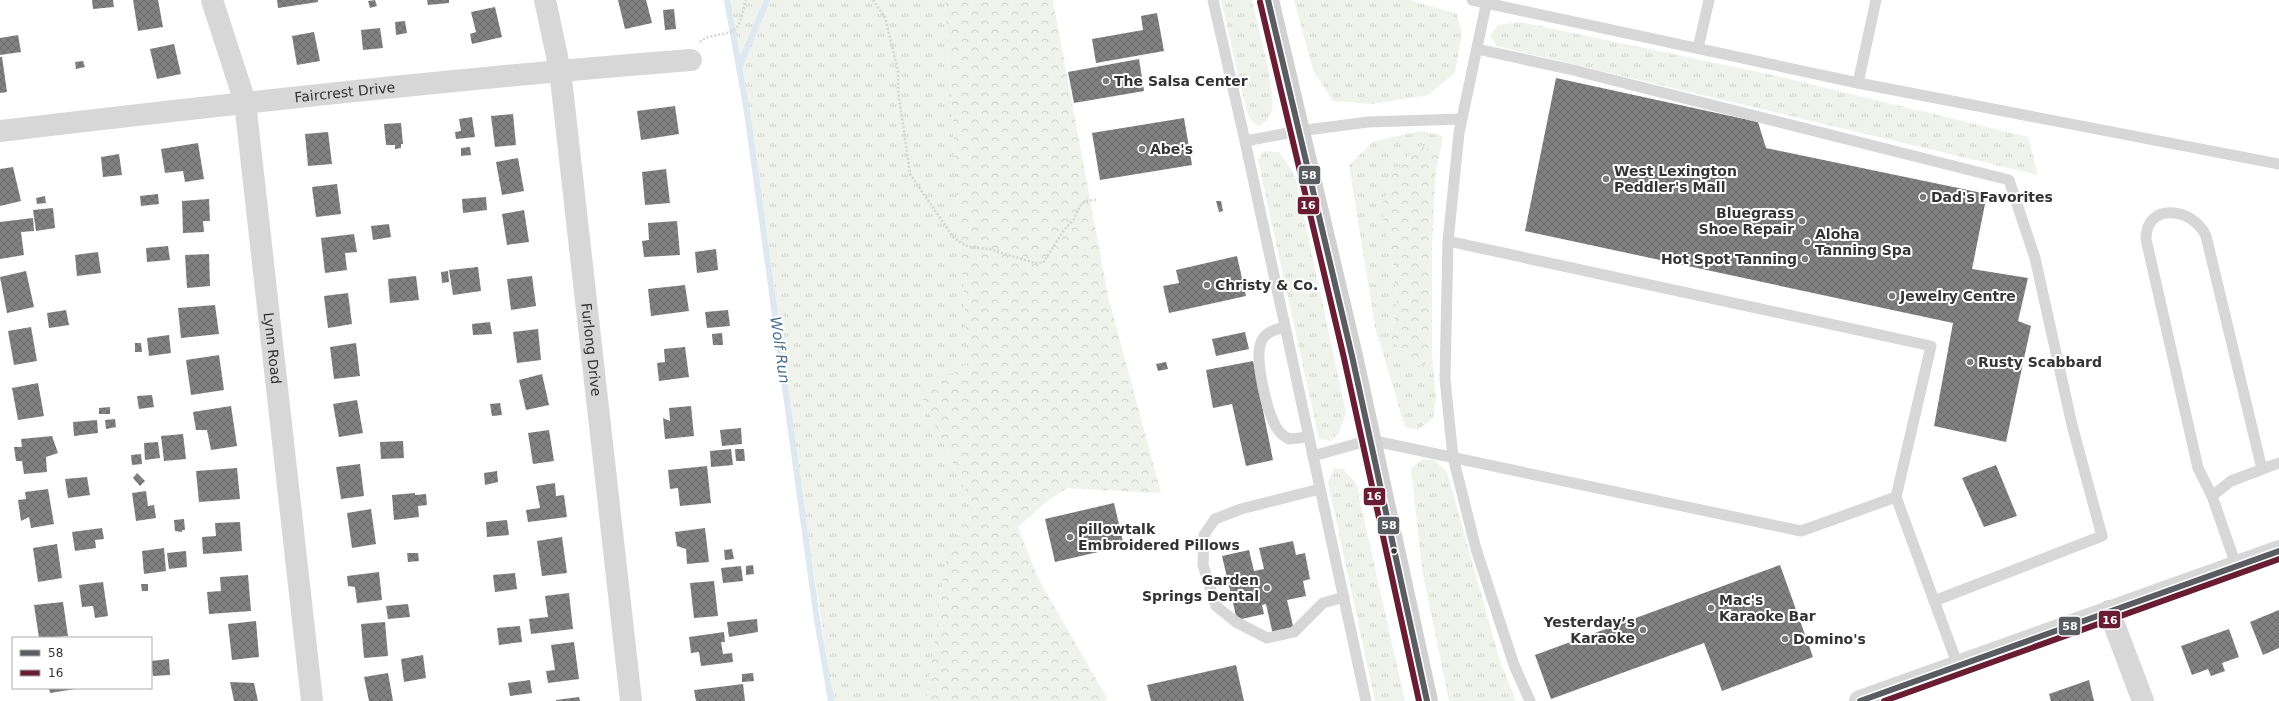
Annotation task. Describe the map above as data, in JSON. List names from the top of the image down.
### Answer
{
  "streets": {
    "street": ["Faircrest Drive", "Lynn Road", "Furlong Drive"]
  },
  "crossings": [
    ["Faircrest Drive", "Lynn Road"],
    ["Faircrest Drive", "Furlong Drive"]
  ],
  "water": ["Wolf Run"],
  "places": [
    "The Salsa Center",
    "Abe's",
    "West Lexington Peddler's Mall",
    "Dad's Favorites",
    "Bluegrass Shoe Repair",
    "Aloha Tanning Spa",
    "Hot Spot Tanning",
    "Christy & Co.",
    "Jewelry Centre",
    "Rusty Scabbard",
    "pillowtalk Embroidered Pillows",
    "Garden Springs Dental",
    "Mac's Karaoke Bar",
    "Yesterday’s Karaoke",
    "Domino's"
  ],
  "lines": ["transit line 58", "transit line 16"],
  "legend": ["58", "16"]
}
